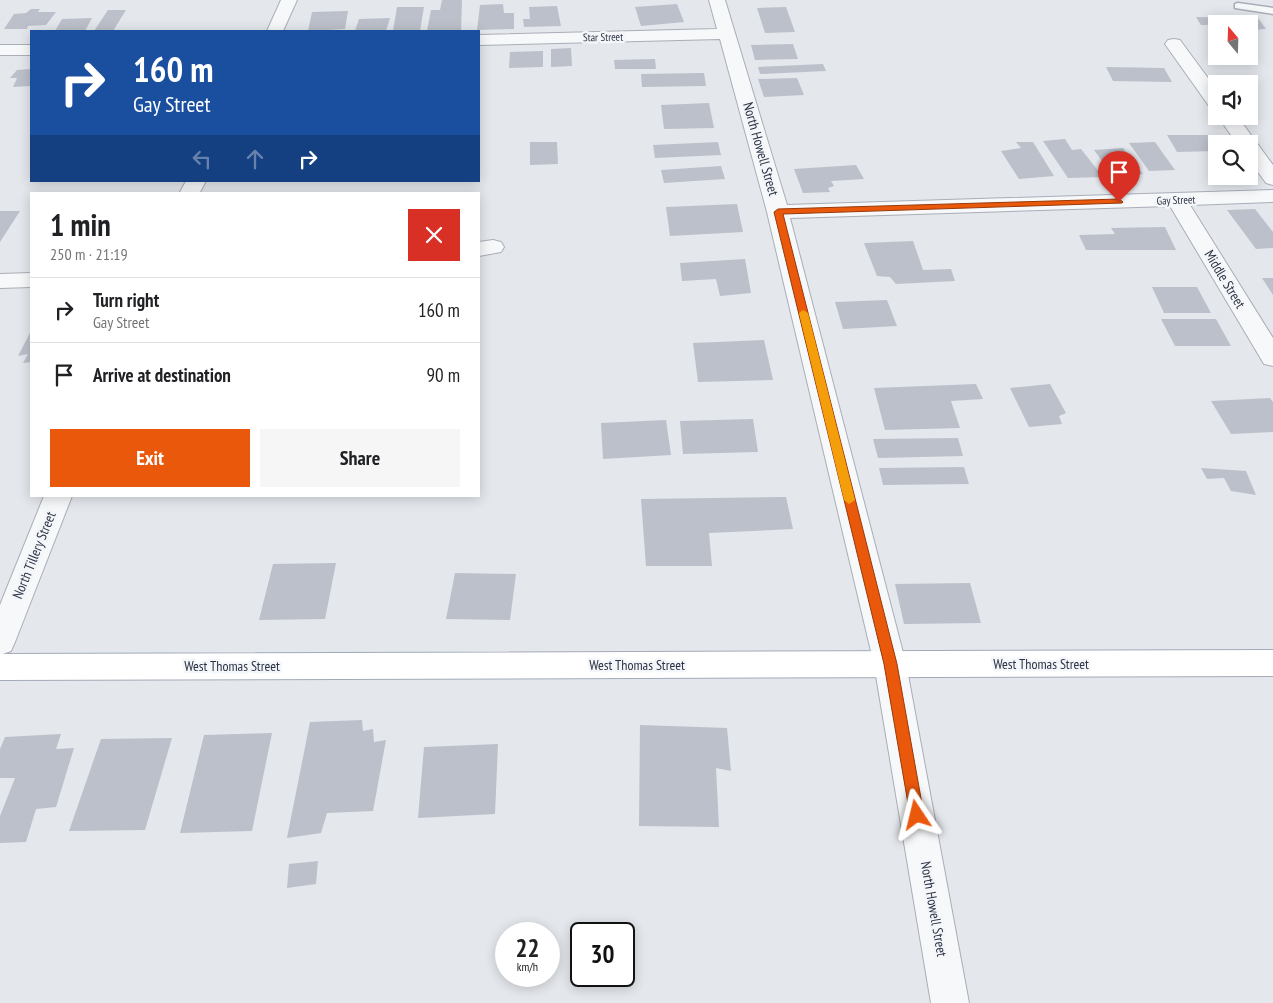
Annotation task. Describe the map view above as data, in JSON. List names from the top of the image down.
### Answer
{
  "streets": {
    "main road": ["West Thomas Street"],
    "street": [
      "Star Street",
      "North Howell Street",
      "Gay Street",
      "Middle Street",
      "North Tillery Street"
    ]
  },
  "crossings": [
    ["Star Street", "North Howell Street"],
    ["North Howell Street", "Gay Street"],
    ["North Howell Street", "West Thomas Street"],
    ["Gay Street", "Middle Street"]
  ],
  "north": "top",
  "page": {
    "turn": ["160 m", "Gay Street"],
    "heading": ["1 min", "250 m · 21:19"],
    "list": [
      {
        "name": "Turn right",
        "note": "Gay Street",
        "value": "160 m"
      },
      {
        "name": "Arrive at destination",
        "value": "90 m"
      }
    ],
    "buttons": ["Exit", "Share"],
    "speed": "22 km/h",
    "limit": "30"
  }
}
